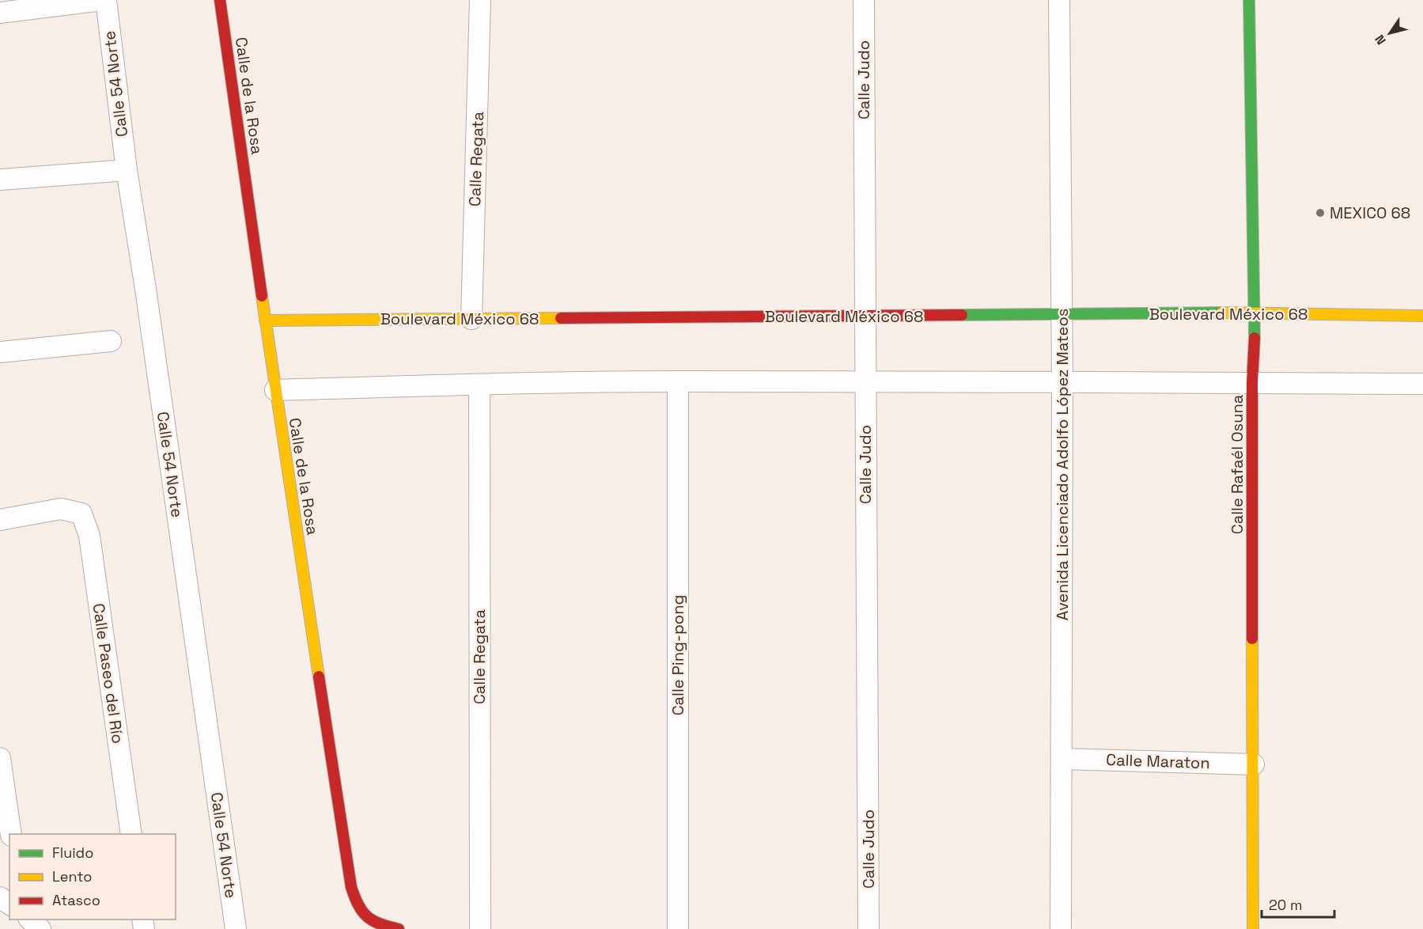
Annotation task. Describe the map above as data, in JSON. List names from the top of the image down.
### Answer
{
  "streets": {
    "street": [
      "Calle Judo",
      "Calle 54 Norte",
      "Calle de la Rosa",
      "Calle Regata",
      "Boulevard México 68",
      "Avenida Licenciado Adolfo López Mateos",
      "Calle Rafaél Osuna",
      "Calle Ping-pong",
      "Calle Paseo del Río",
      "Calle Maraton"
    ]
  },
  "crossings": [
    ["Calle Judo", "Boulevard México 68"],
    ["Calle de la Rosa", "Boulevard México 68"],
    ["Calle Regata", "Boulevard México 68"],
    ["Boulevard México 68", "Avenida Licenciado Adolfo López Mateos"],
    ["Boulevard México 68", "Calle Rafaél Osuna"],
    ["Avenida Licenciado Adolfo López Mateos", "Calle Maraton"],
    ["Calle Rafaél Osuna", "Calle Maraton"]
  ],
  "places": ["MEXICO 68"],
  "legend": ["Fluido", "Lento", "Atasco"],
  "scale_bar": "20 m",
  "north": "bottom left"
}
